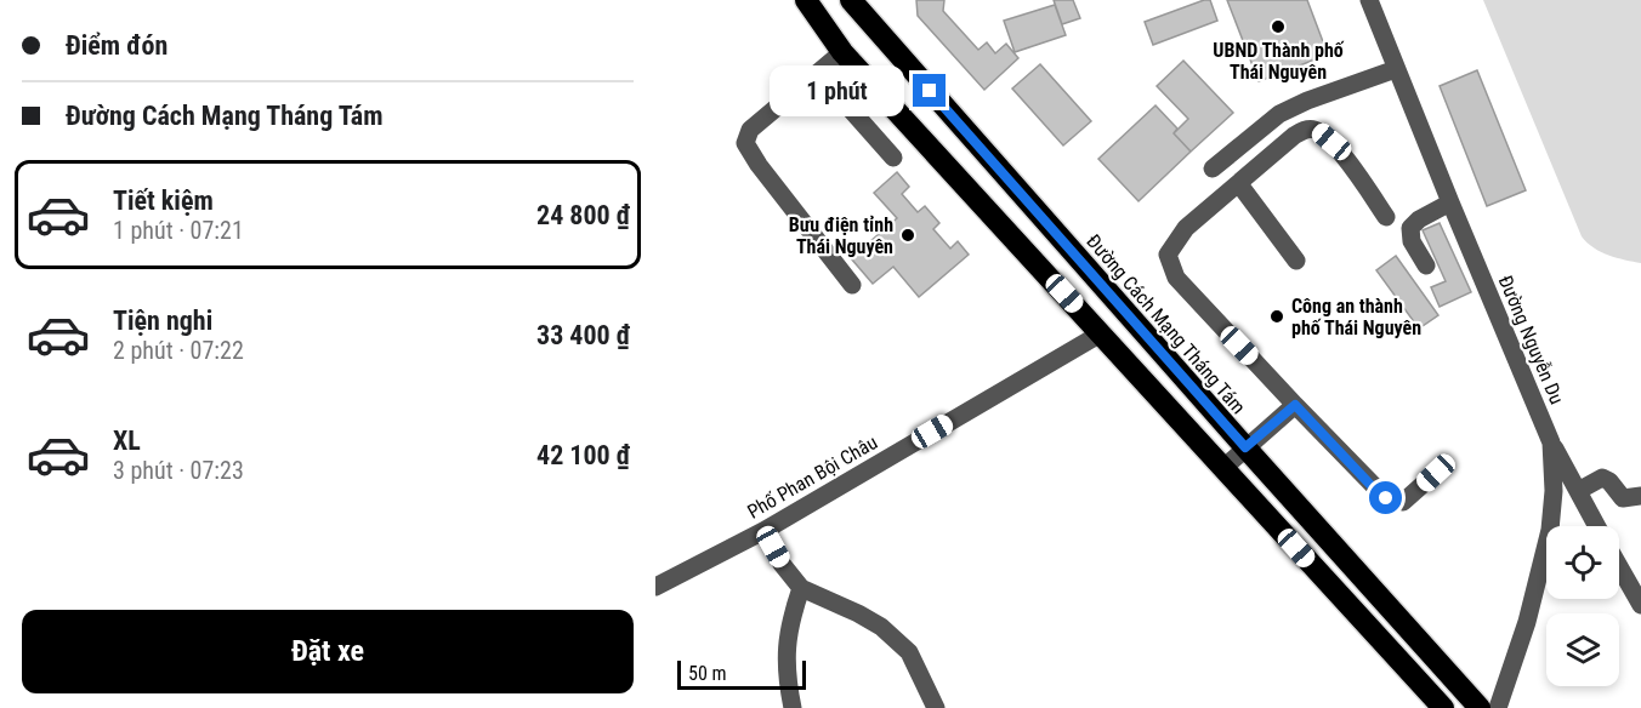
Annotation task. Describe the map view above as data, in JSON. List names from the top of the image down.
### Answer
{
  "streets": {
    "highway": ["Đường Cách Mạng Tháng Tám"],
    "street": ["Đường Nguyễn Du", "Phố Phan Bội Châu"]
  },
  "places": ["UBND Thành phố Thái Nguyên", "Bưu điện tỉnh Thái Nguyên", "Công an thành phố Thái Nguyên"],
  "scale_bar": "50 m",
  "page": {
    "banner": ["Điểm đón", "Đường Cách Mạng Tháng Tám"],
    "bubble": "1 phút",
    "list": [
      {
        "name": "Tiết kiệm",
        "note": "1 phút · 07:21",
        "value": "24 800 ₫"
      },
      {
        "name": "Tiện nghi",
        "note": "2 phút · 07:22",
        "value": "33 400 ₫"
      },
      {
        "name": "XL",
        "note": "3 phút · 07:23",
        "value": "42 100 ₫"
      }
    ],
    "buttons": "Đặt xe",
    "scale": "50 m"
  }
}
